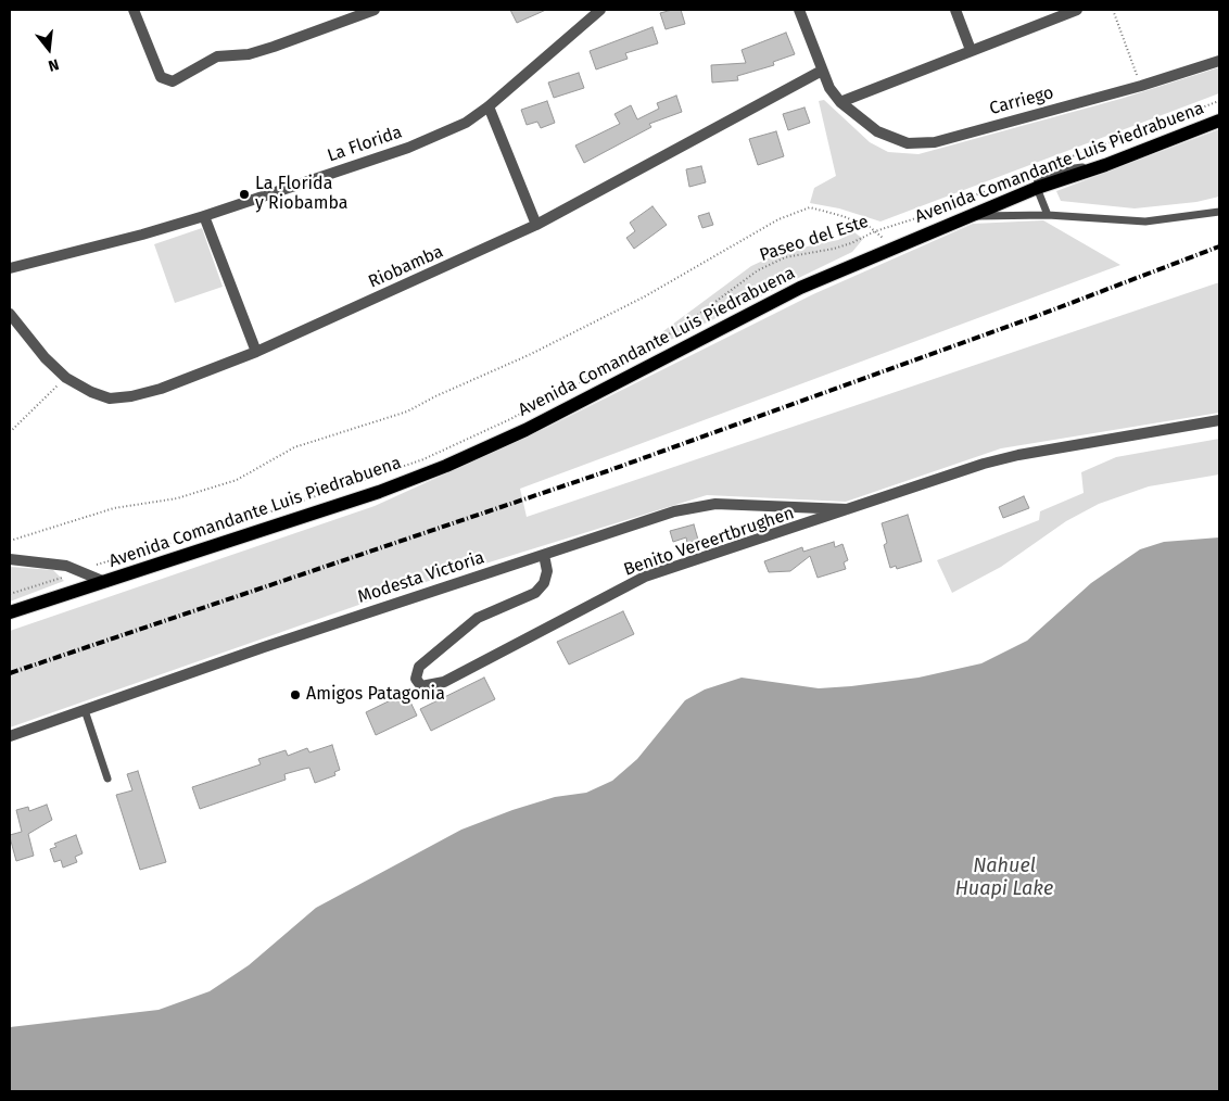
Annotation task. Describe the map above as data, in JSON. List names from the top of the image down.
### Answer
{
  "streets": {
    "main road": ["Avenida Comandante Luis Piedrabuena"],
    "street": [
      "Carriego",
      "La Florida",
      "Riobamba",
      "Benito Vereertbrughen",
      "Modesta Victoria"
    ],
    "path": ["Paseo del Este"]
  },
  "crossings": [
    ["Carriego", "Riobamba"],
    ["Avenida Comandante Luis Piedrabuena", "Paseo del Este"],
    ["Benito Vereertbrughen", "Modesta Victoria"]
  ],
  "water": ["Nahuel Huapi Lake"],
  "places": ["La Florida y Riobamba", "Amigos Patagonia"],
  "north": "bottom"
}
